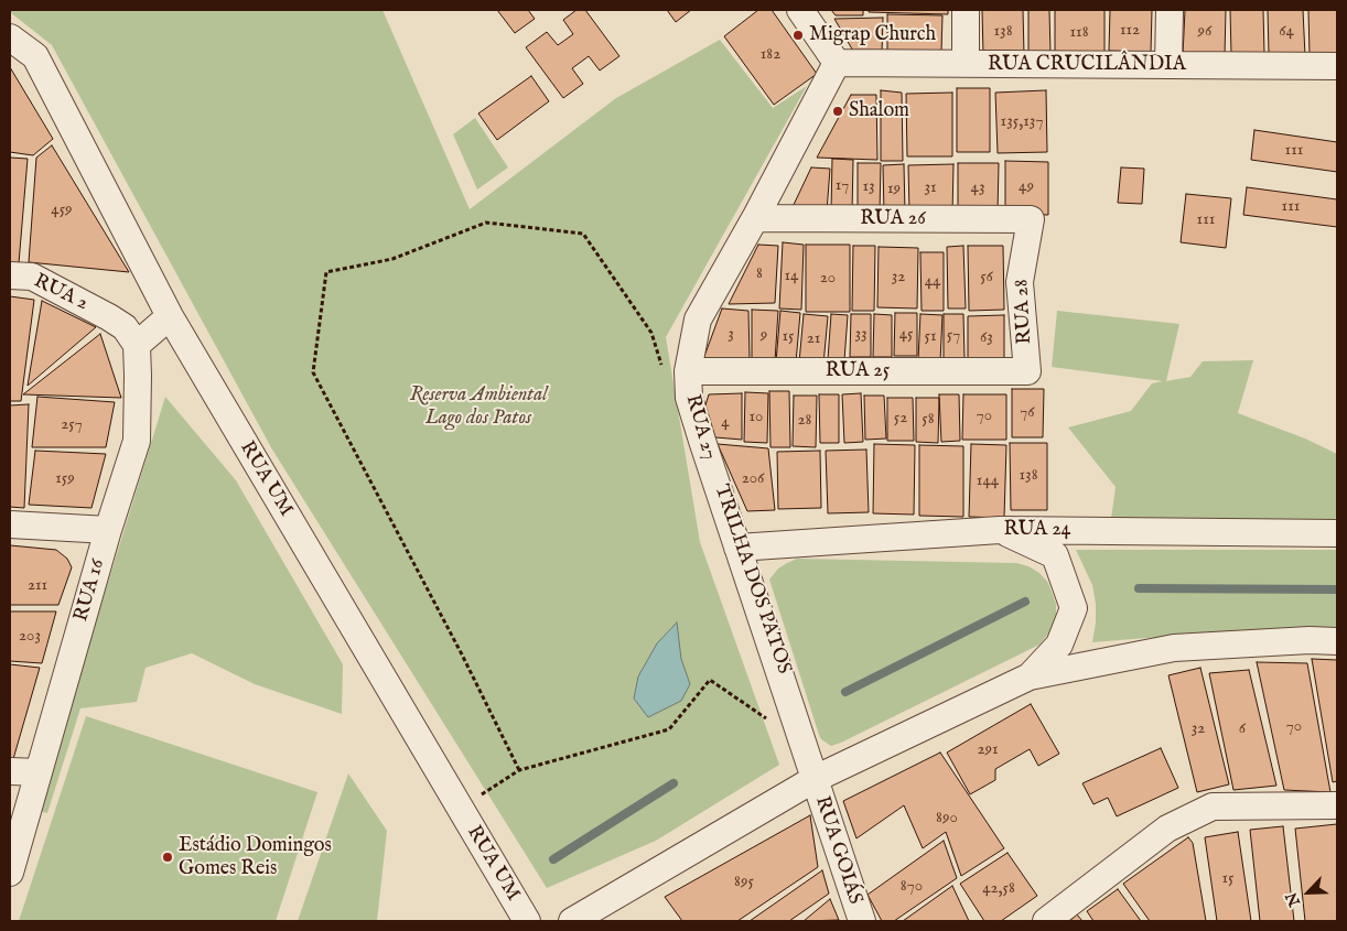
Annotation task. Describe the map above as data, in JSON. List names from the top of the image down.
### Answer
{
  "streets": {
    "street": [
      "RUA CRUCILÂNDIA",
      "RUA 26",
      "RUA 2",
      "RUA 28",
      "RUA 25",
      "RUA 27",
      "RUA UM",
      "RUA 24",
      "RUA 16",
      "RUA GOIÁS"
    ]
  },
  "crossings": [
    ["RUA CRUCILÂNDIA", "RUA 27"],
    ["RUA 26", "RUA 28"],
    ["RUA 26", "RUA 27"],
    ["RUA 2", "RUA 16"],
    ["RUA 28", "RUA 25"],
    ["RUA 25", "RUA 27"],
    ["RUA 27", "RUA 24"],
    ["RUA 27", "RUA GOIÁS"]
  ],
  "parks": ["Reserva Ambiental Lago dos Patos"],
  "places": ["Migrap Church", "Shalom", "Estádio Domingos Gomes Reis"],
  "house_numbers": [
    "112",
    "138",
    "96",
    "64",
    "118",
    "182",
    "135,137",
    "111",
    "17",
    "13",
    "49",
    "31",
    "43",
    "19",
    "111",
    "459",
    "111",
    "8",
    "14",
    "32",
    "56",
    "20",
    "44",
    "3",
    "33",
    "45",
    "9",
    "57",
    "15",
    "51",
    "63",
    "21",
    "76",
    "70",
    "10",
    "52",
    "58",
    "28",
    "4",
    "257",
    "138",
    "159",
    "206",
    "144",
    "211",
    "203",
    "70",
    "32",
    "6",
    "291",
    "890",
    "15",
    "895",
    "870",
    "42,58"
  ],
  "north": "bottom left"
}
